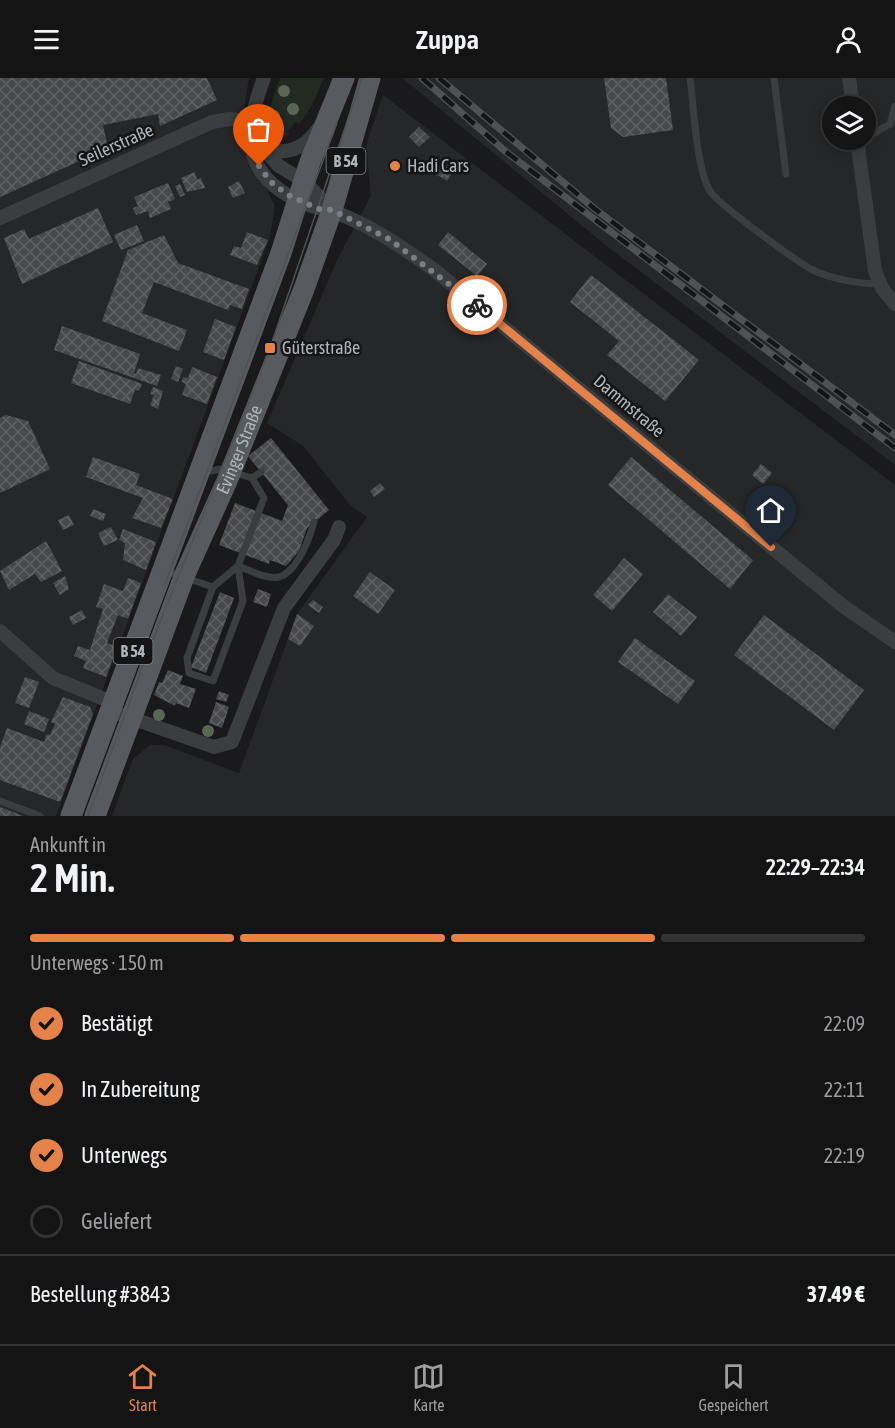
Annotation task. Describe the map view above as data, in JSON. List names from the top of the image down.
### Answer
{
  "streets": {
    "main road": ["B 54", "Evinger Straße"],
    "street": ["Seilerstraße", "Dammstraße"]
  },
  "crossings": [
    ["Dammstraße", "Evinger Straße"]
  ],
  "places": {
    "other": ["Hadi Cars"],
    "transit": ["Güterstraße"]
  },
  "page": {
    "header": "Zuppa",
    "heading": ["2 Min.", "Ankunft in", "22:29–22:34"],
    "panel": ["Bestellung #3843", "37.49 €"],
    "bar": "Unterwegs · 150 m",
    "list": [
      ["Bestätigt", "22:09"],
      ["In Zubereitung", "22:11"],
      ["Unterwegs", "22:19"],
      "Geliefert"
    ],
    "tabs": ["Start", "Karte", "Gespeichert"]
  }
}
